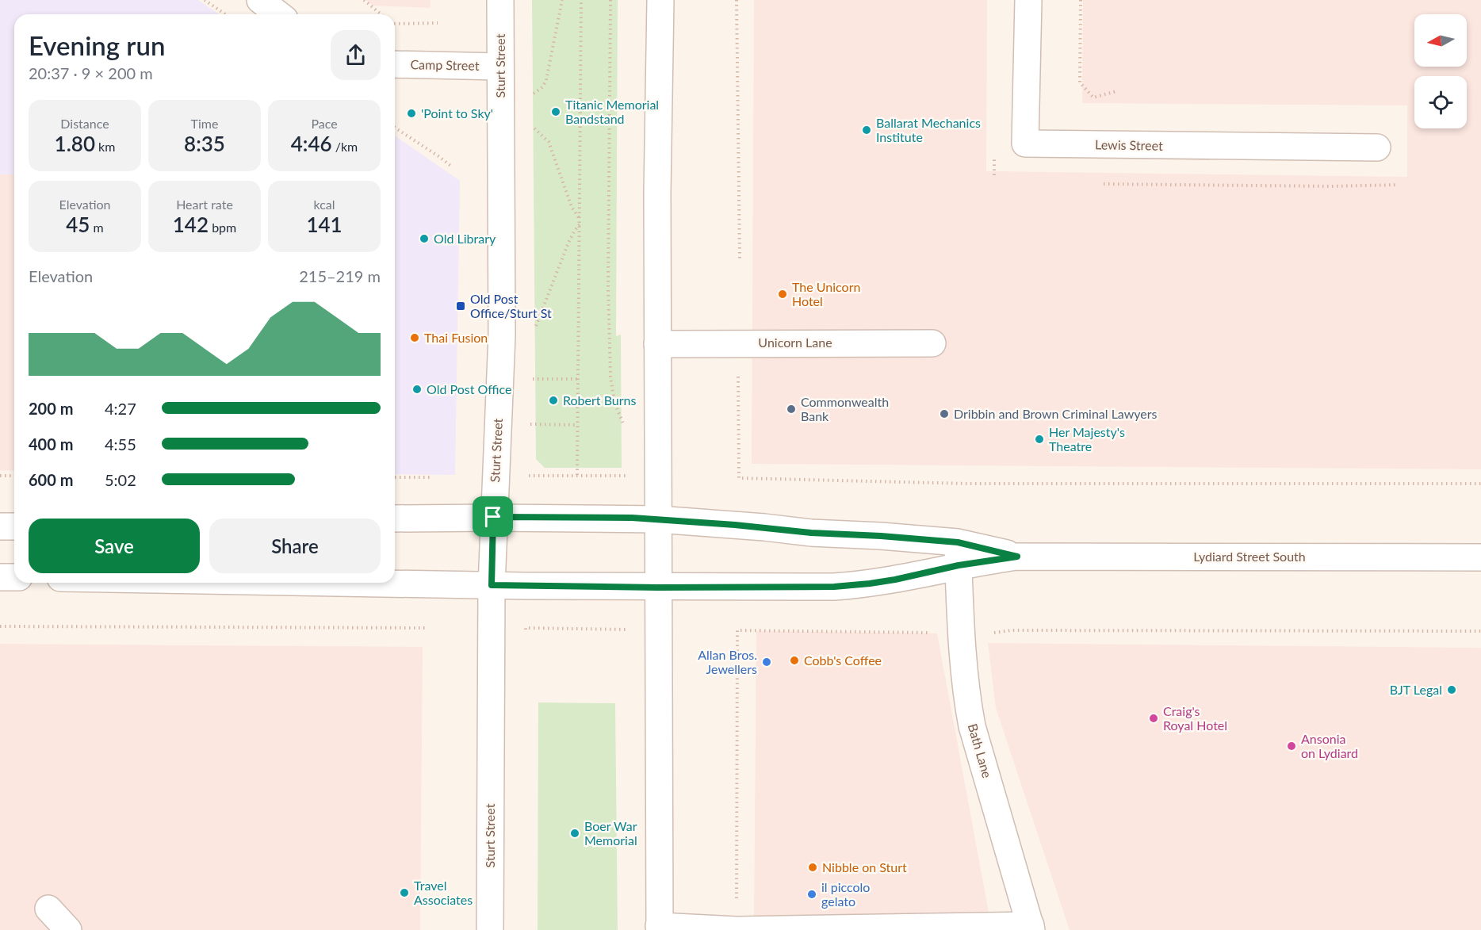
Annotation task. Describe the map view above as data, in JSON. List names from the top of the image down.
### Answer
{
  "streets": {
    "street": [
      "Camp Street",
      "Sturt Street",
      "Lewis Street",
      "Unicorn Lane",
      "Lydiard Street South",
      "Bath Lane"
    ]
  },
  "crossings": [
    ["Camp Street", "Sturt Street"],
    ["Sturt Street", "Lydiard Street South"],
    ["Lydiard Street South", "Bath Lane"]
  ],
  "places": {
    "other": [
      "Titanic Memorial Bandstand",
      "'Point to Sky'",
      "Ballarat Mechanics Institute",
      "Old Library",
      "The Unicorn Hotel",
      "Thai Fusion",
      "Old Post Office",
      "Robert Burns",
      "Commonwealth Bank",
      "Dribbin and Brown Criminal Lawyers",
      "Her Majesty's Theatre",
      "Cobb's Coffee",
      "Allan Bros. Jewellers",
      "BJT Legal",
      "Craig's Royal Hotel",
      "Ansonia on Lydiard",
      "Boer War Memorial",
      "Nibble on Sturt",
      "Travel Associates",
      "il piccolo gelato"
    ],
    "transit": ["Old Post Office/Sturt St"]
  },
  "north": "left",
  "page": {
    "heading": ["Evening run", "20:37 · 9 × 200 m"],
    "stats": [
      ["Distance", "1.80 km"],
      ["Time", "8:35"],
      ["Pace", "4:46 /km"],
      ["Elevation", "45 m"],
      ["Heart rate", "142 bpm"],
      ["kcal", "141"]
    ],
    "chart": ["Elevation", "215–219 m"],
    "list": [
      {
        "name": "200 m",
        "note": "4:27"
      },
      {
        "name": "400 m",
        "note": "4:55"
      },
      {
        "name": "600 m",
        "note": "5:02"
      }
    ],
    "buttons": ["Save", "Share"]
  }
}
